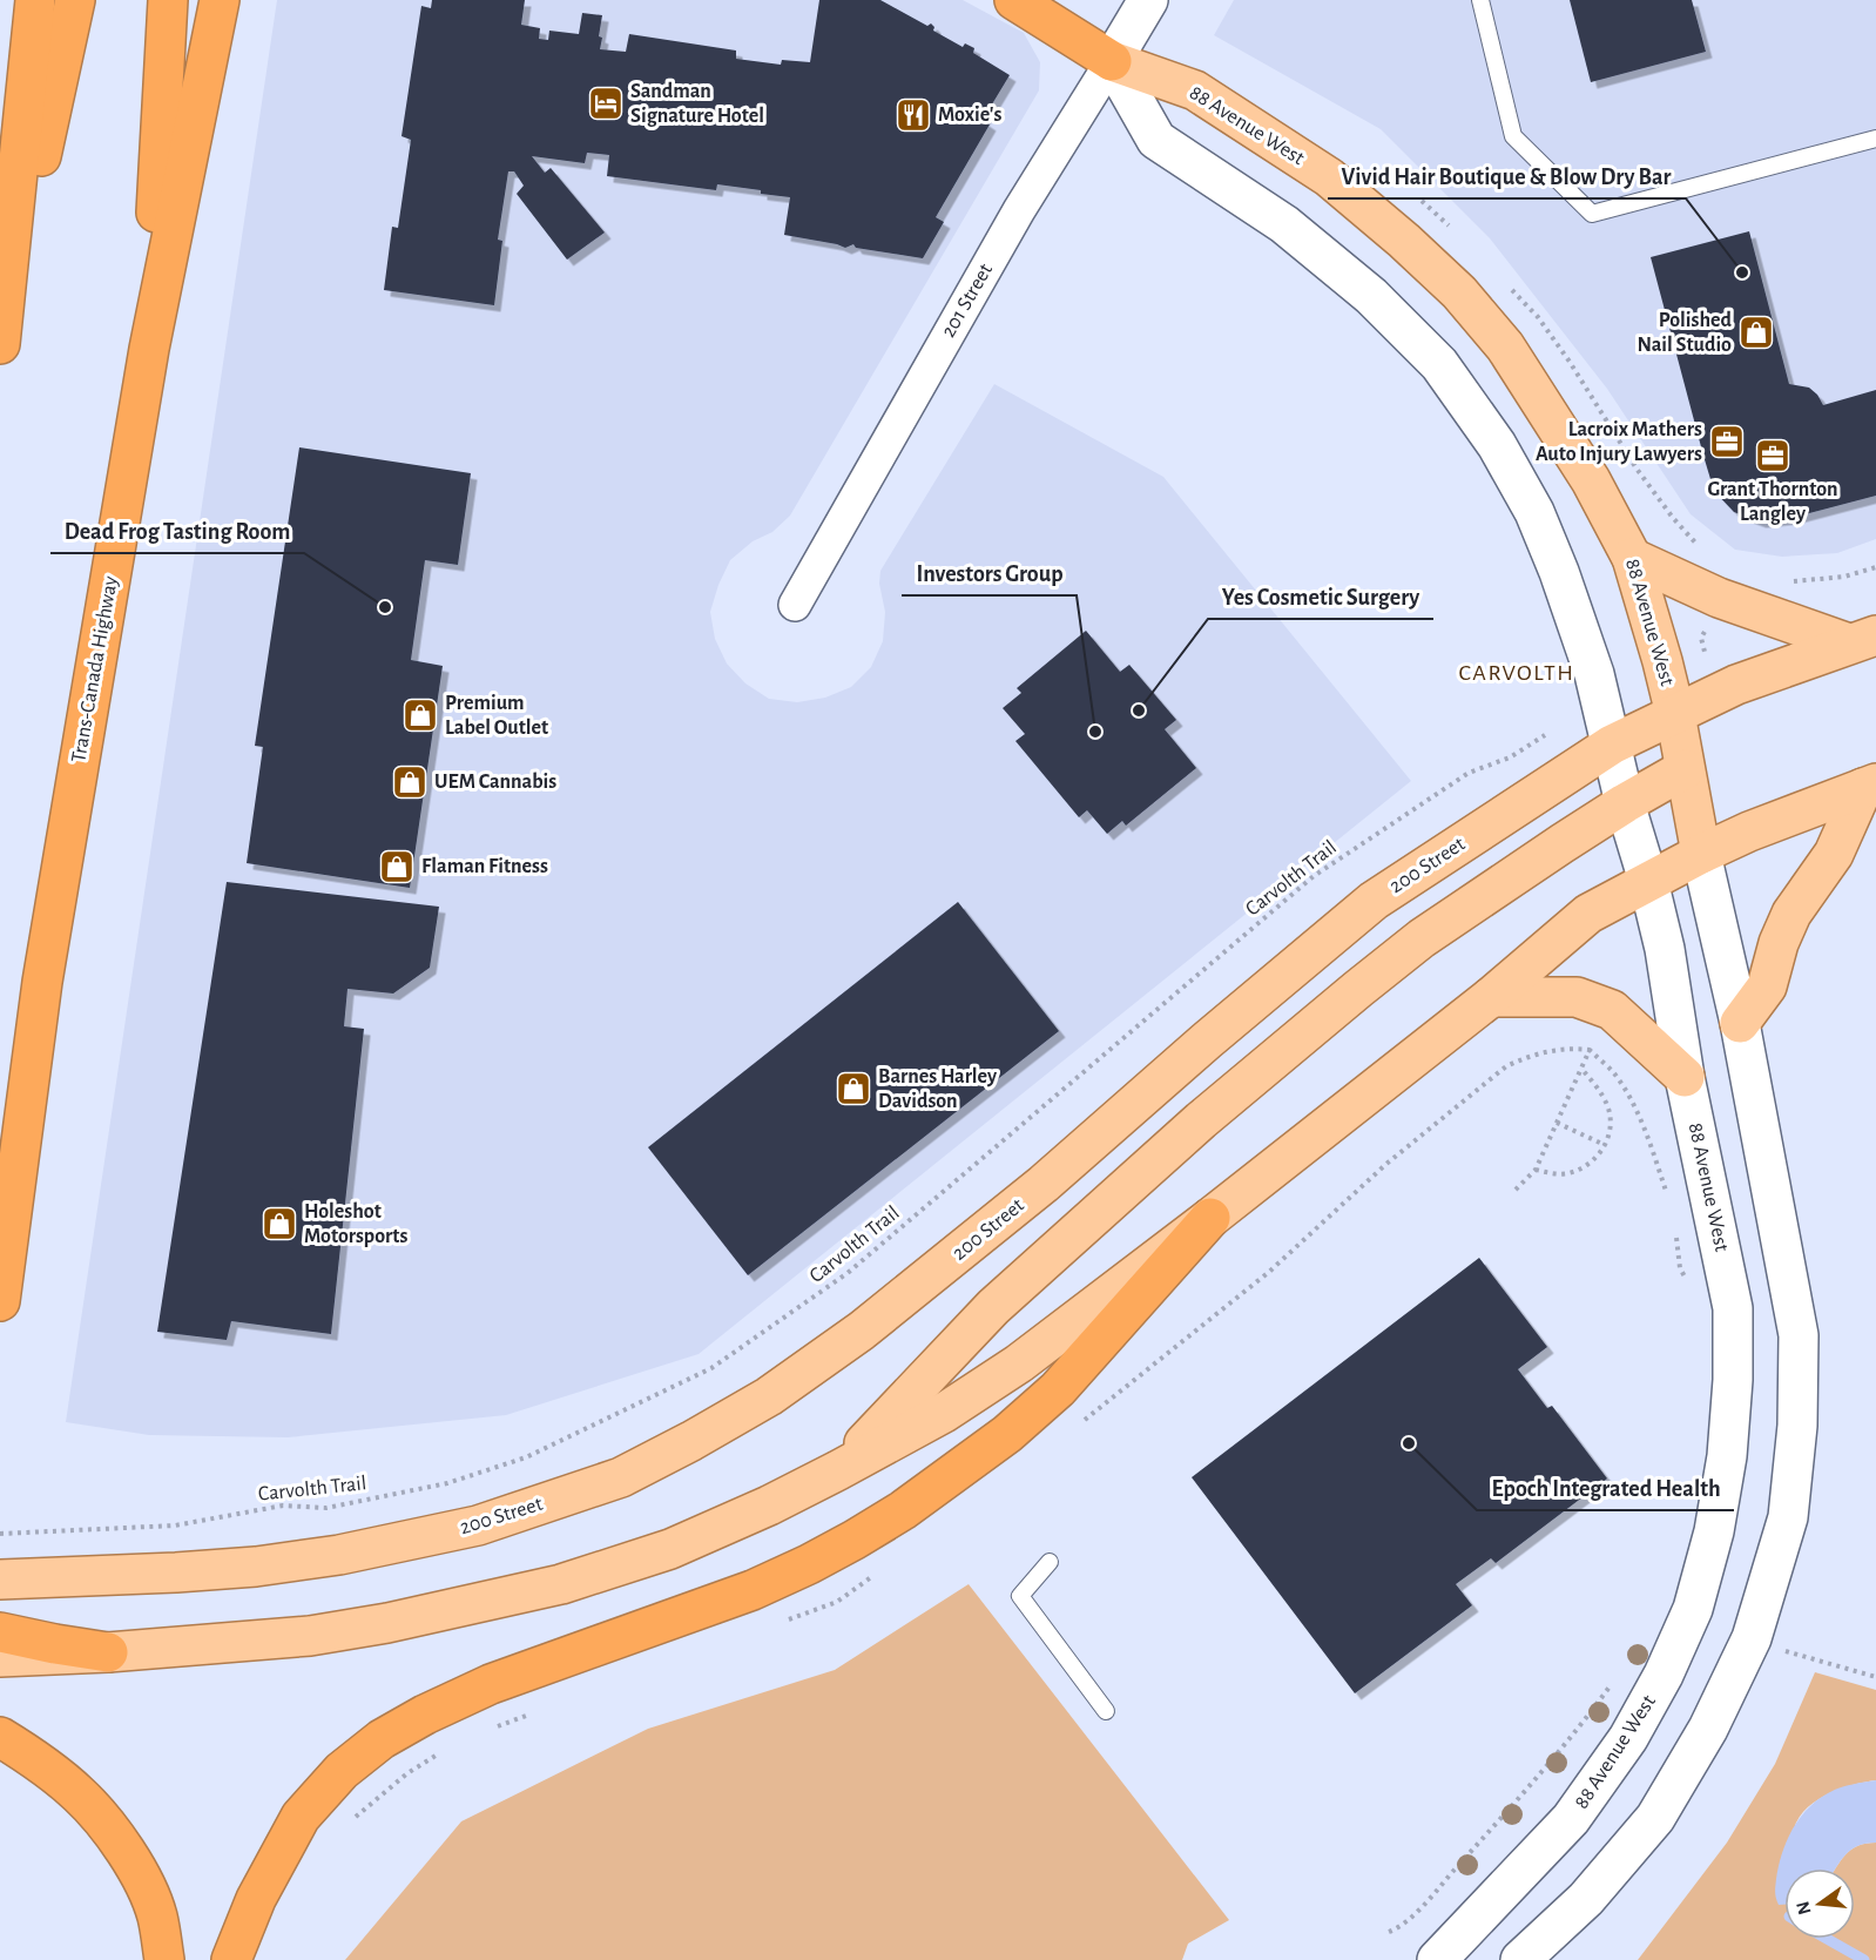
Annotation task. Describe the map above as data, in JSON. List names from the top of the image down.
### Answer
{
  "streets": {
    "highway": ["Trans-Canada Highway"],
    "main road": ["88 Avenue West", "201 Street", "200 Street"],
    "path": ["Carvolth Trail"]
  },
  "crossings": [
    ["88 Avenue West", "201 Street"],
    ["88 Avenue West", "200 Street"]
  ],
  "districts": ["CARVOLTH"],
  "places": {
    "hotel": ["Sandman Signature Hotel"],
    "restaurant": ["Moxie's"],
    "other": [
      "Vivid Hair Boutique & Blow Dry Bar",
      "Dead Frog Tasting Room",
      "Yes Cosmetic Surgery",
      "Investors Group",
      "Epoch Integrated Health"
    ],
    "shop": [
      "Polished Nail Studio",
      "Premium Label Outlet",
      "UEM Cannabis",
      "Flaman Fitness",
      "Barnes Harley Davidson",
      "Holeshot Motorsports"
    ],
    "office": ["Lacroix Mathers Auto Injury Lawyers", "Grant Thornton Langley"]
  },
  "north": "left"
}
